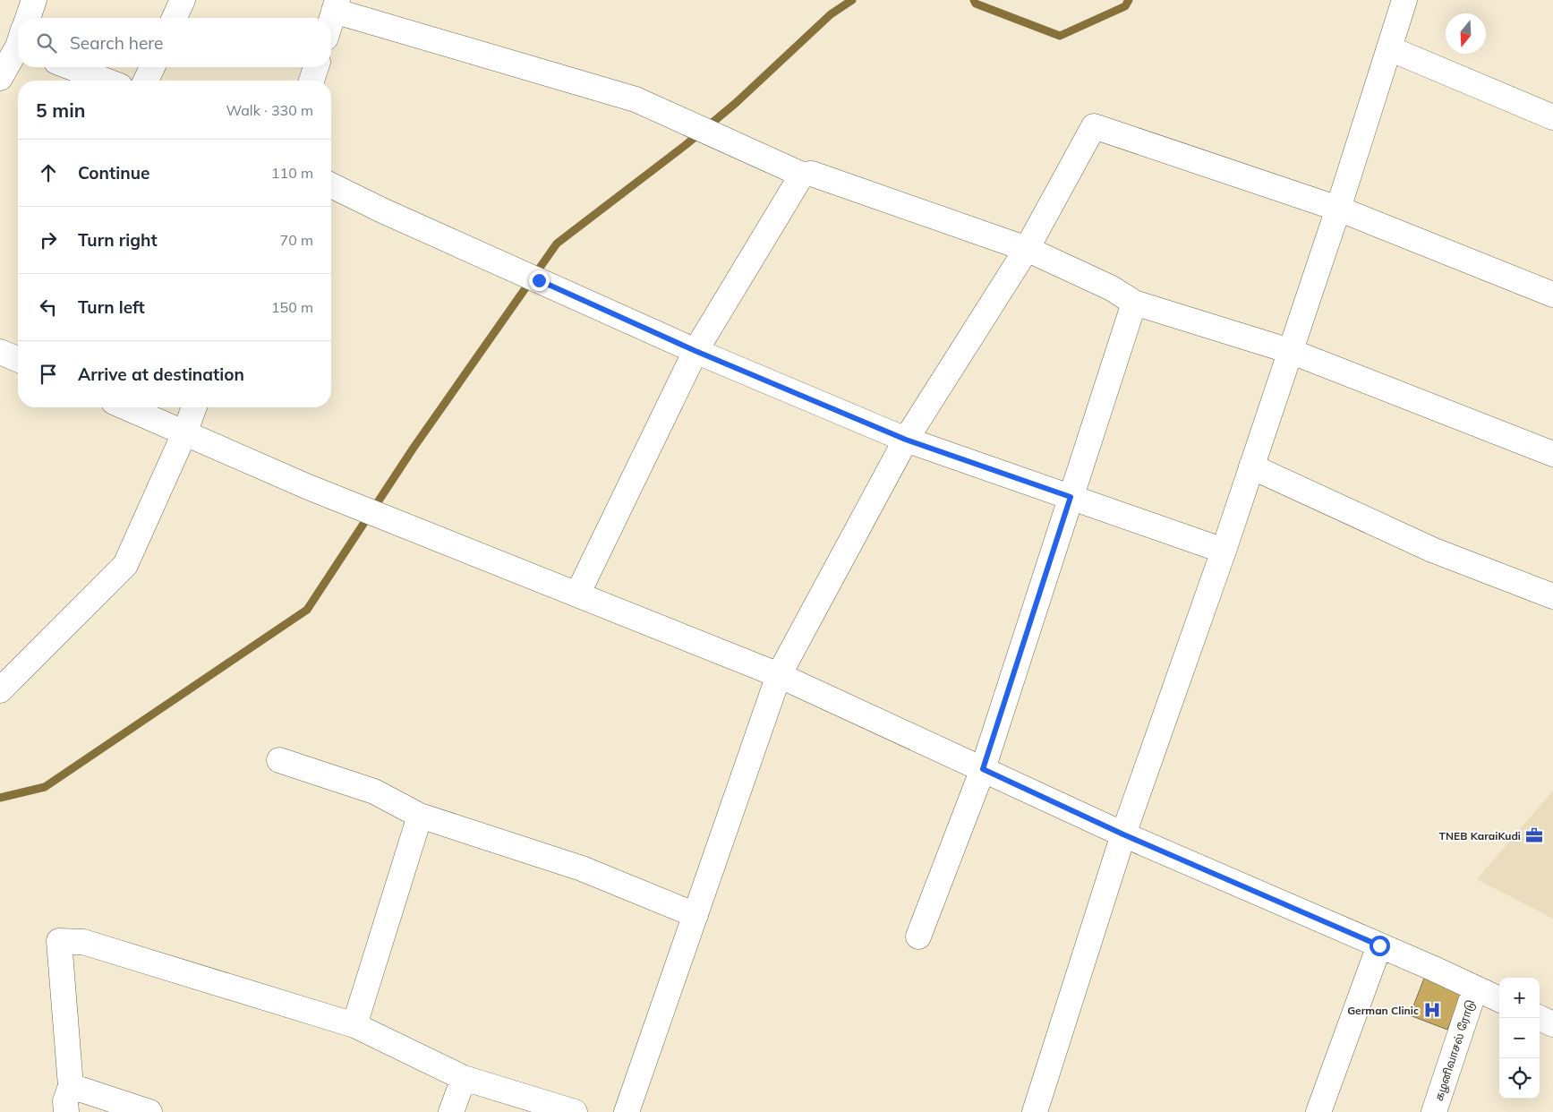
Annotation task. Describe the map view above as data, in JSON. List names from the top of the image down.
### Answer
{
  "streets": {
    "street": ["கழனிவாசல் ரோடு"]
  },
  "places": {
    "office": ["TNEB KaraiKudi"],
    "hospital": ["German Clinic"]
  },
  "north": "bottom",
  "page": {
    "search": "Search here",
    "heading": ["5 min", "Walk · 330 m"],
    "list": [
      ["Continue", "110 m"],
      ["Turn right", "70 m"],
      ["Turn left", "150 m"],
      "Arrive at destination"
    ],
    "map_buttons": ["+", "−"]
  }
}
